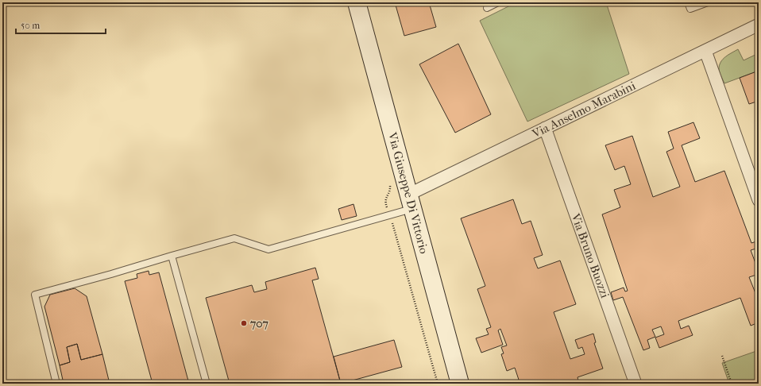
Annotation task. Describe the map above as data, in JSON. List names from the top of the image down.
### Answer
{
  "streets": {
    "street": ["Via Anselmo Marabini", "Via Giuseppe Di Vittorio", "Via Bruno Buozzi"]
  },
  "crossings": [
    ["Via Anselmo Marabini", "Via Giuseppe Di Vittorio"],
    ["Via Anselmo Marabini", "Via Bruno Buozzi"]
  ],
  "places": ["707"],
  "scale_bar": "50 m"
}
